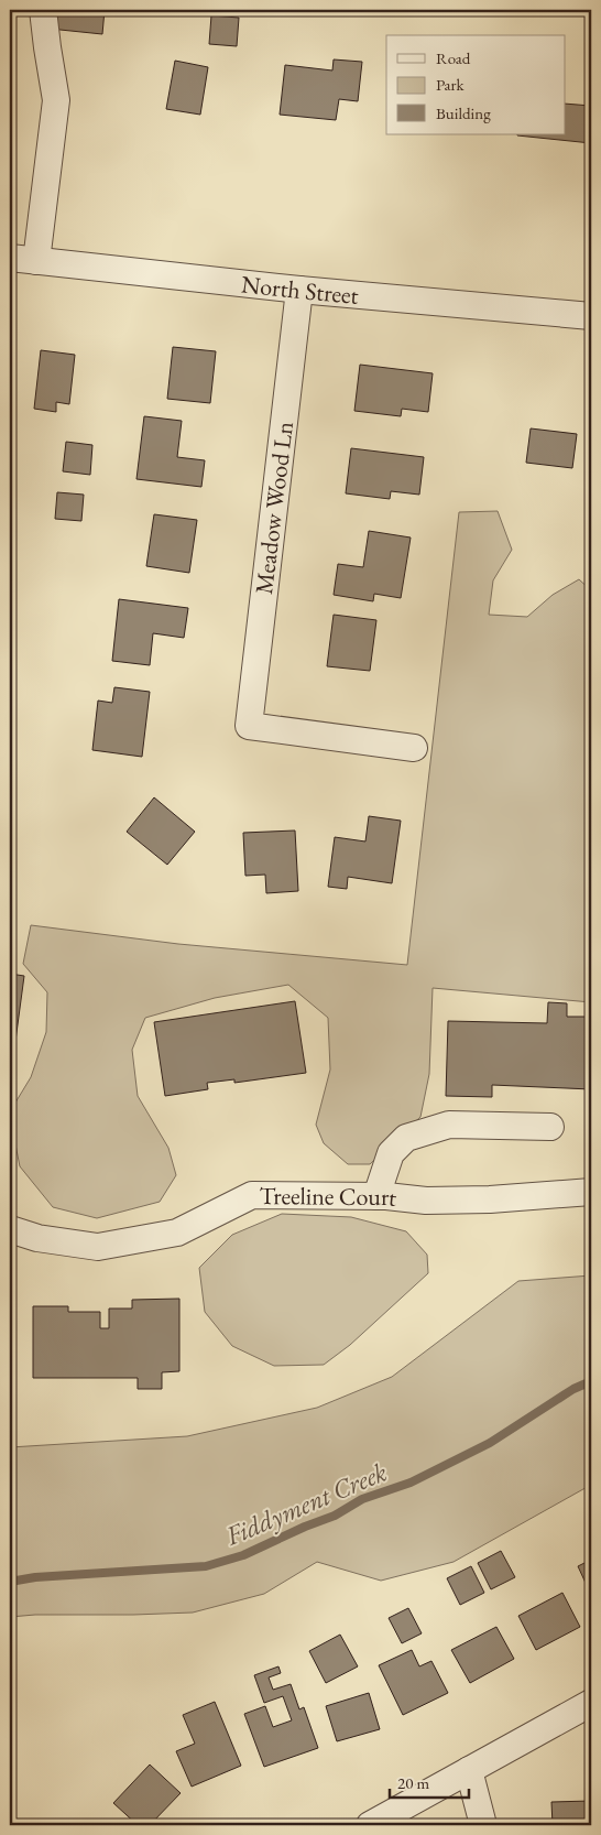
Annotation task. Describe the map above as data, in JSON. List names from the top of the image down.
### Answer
{
  "streets": {
    "street": ["North Street", "Meadow Wood Ln", "Treeline Court"]
  },
  "crossings": [
    ["North Street", "Meadow Wood Ln"]
  ],
  "water": ["Fiddyment Creek"],
  "legend": ["Road", "Park", "Building"],
  "scale_bar": "20 m"
}
